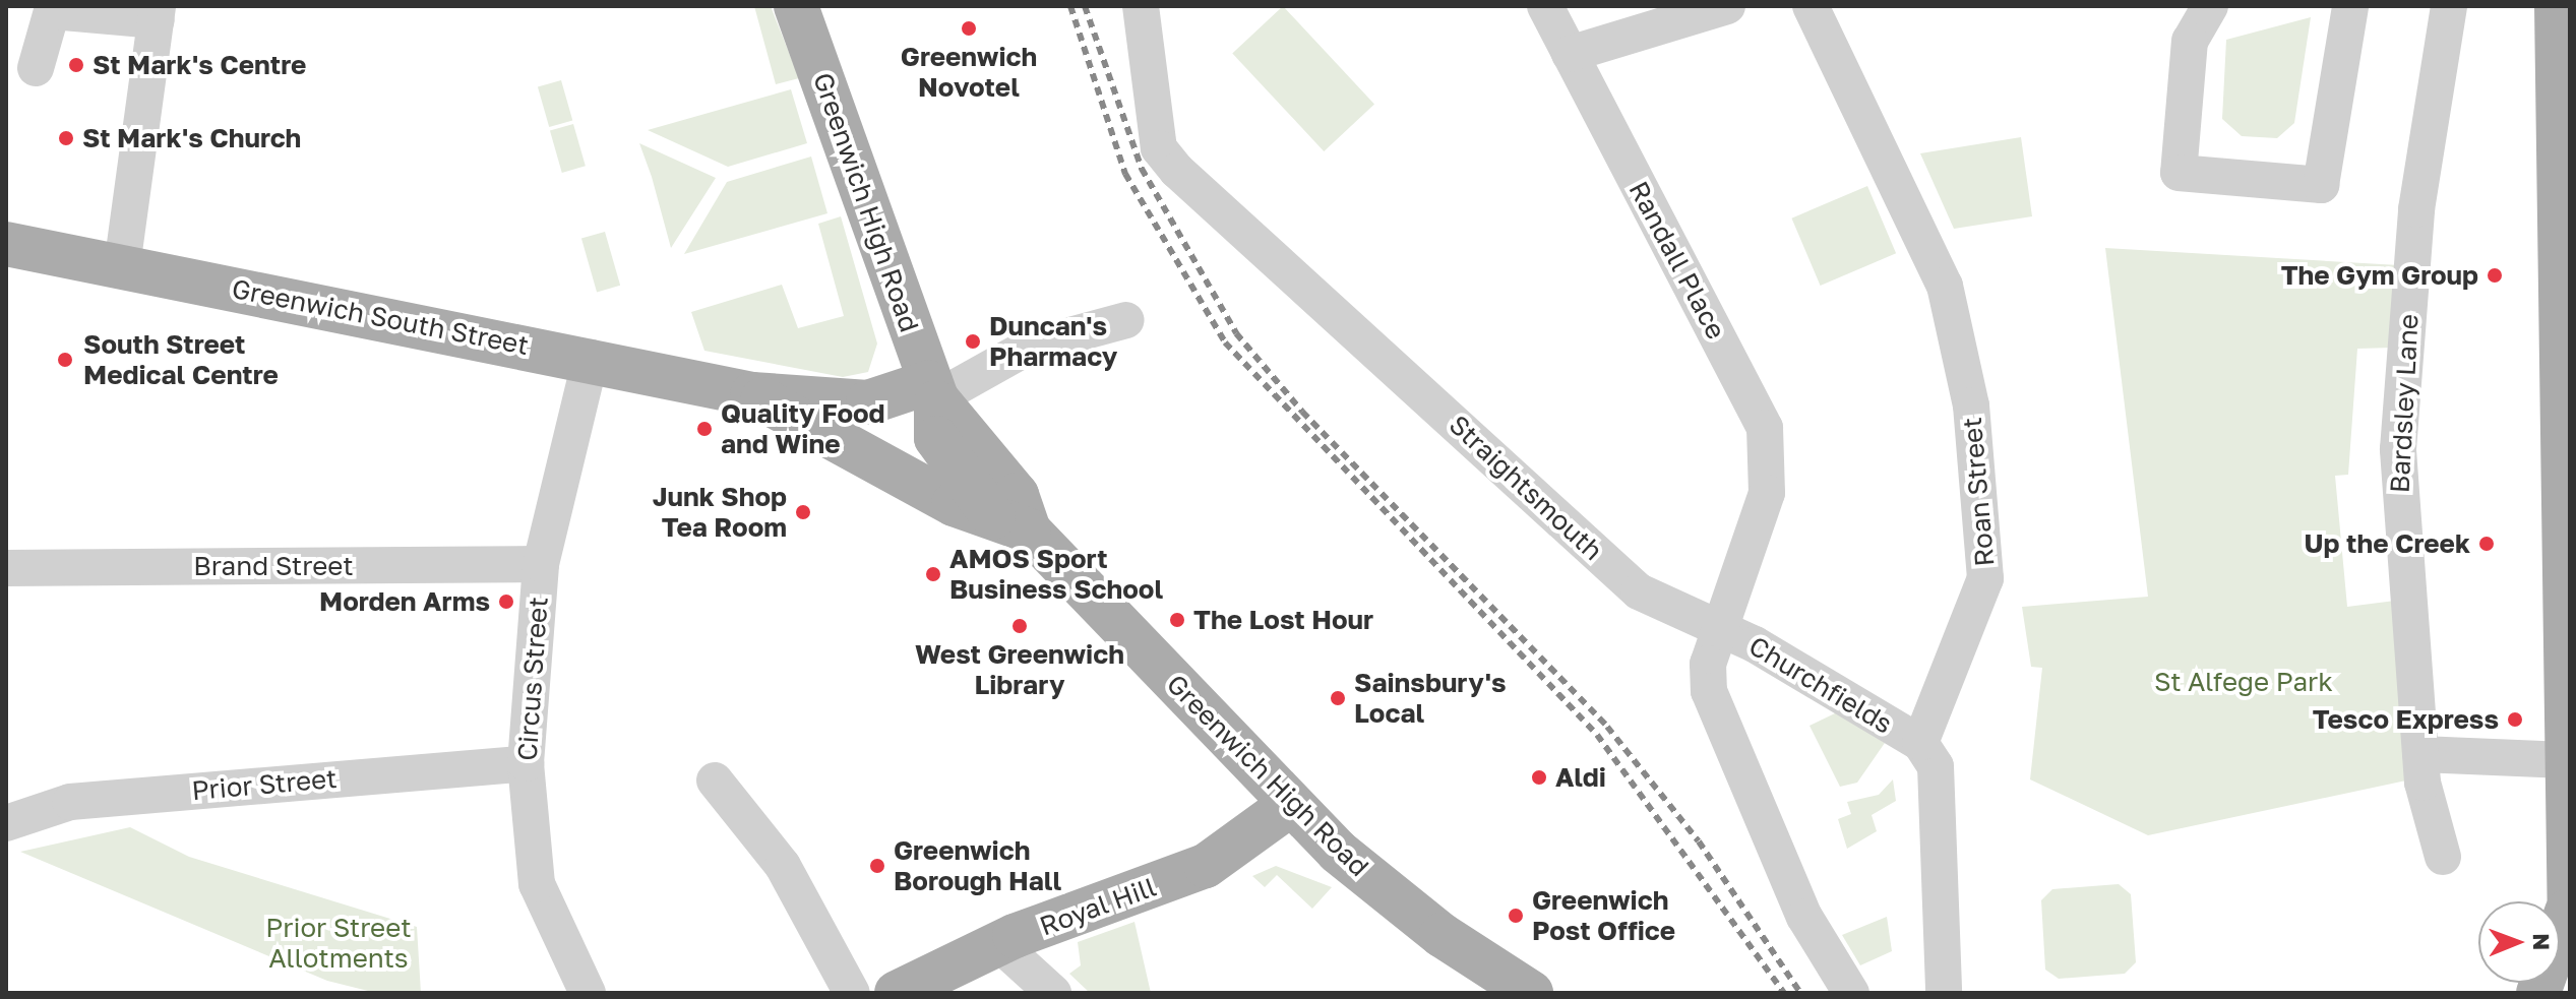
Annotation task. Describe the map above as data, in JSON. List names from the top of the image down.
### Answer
{
  "streets": {
    "main road": ["Greenwich High Road", "Greenwich South Street", "Royal Hill"],
    "street": [
      "Randall Place",
      "Bardsley Lane",
      "Straightsmouth",
      "Roan Street",
      "Brand Street",
      "Circus Street",
      "Churchfields",
      "Prior Street"
    ]
  },
  "crossings": [
    ["Greenwich High Road", "Greenwich South Street"],
    ["Greenwich High Road", "Royal Hill"],
    ["Randall Place", "Straightsmouth"],
    ["Randall Place", "Churchfields"],
    ["Greenwich South Street", "Circus Street"],
    ["Straightsmouth", "Churchfields"],
    ["Roan Street", "Churchfields"],
    ["Brand Street", "Circus Street"],
    ["Circus Street", "Prior Street"]
  ],
  "parks": ["St Alfege Park", "Prior Street Allotments"],
  "places": [
    "Greenwich Novotel",
    "St Mark's Centre",
    "St Mark's Church",
    "The Gym Group",
    "Duncan's Pharmacy",
    "South Street Medical Centre",
    "Quality Food and Wine",
    "Junk Shop Tea Room",
    "Up the Creek",
    "AMOS Sport Business School",
    "Morden Arms",
    "The Lost Hour",
    "West Greenwich Library",
    "Sainsbury's Local",
    "Tesco Express",
    "Aldi",
    "Greenwich Borough Hall",
    "Greenwich Post Office"
  ],
  "north": "right"
}
